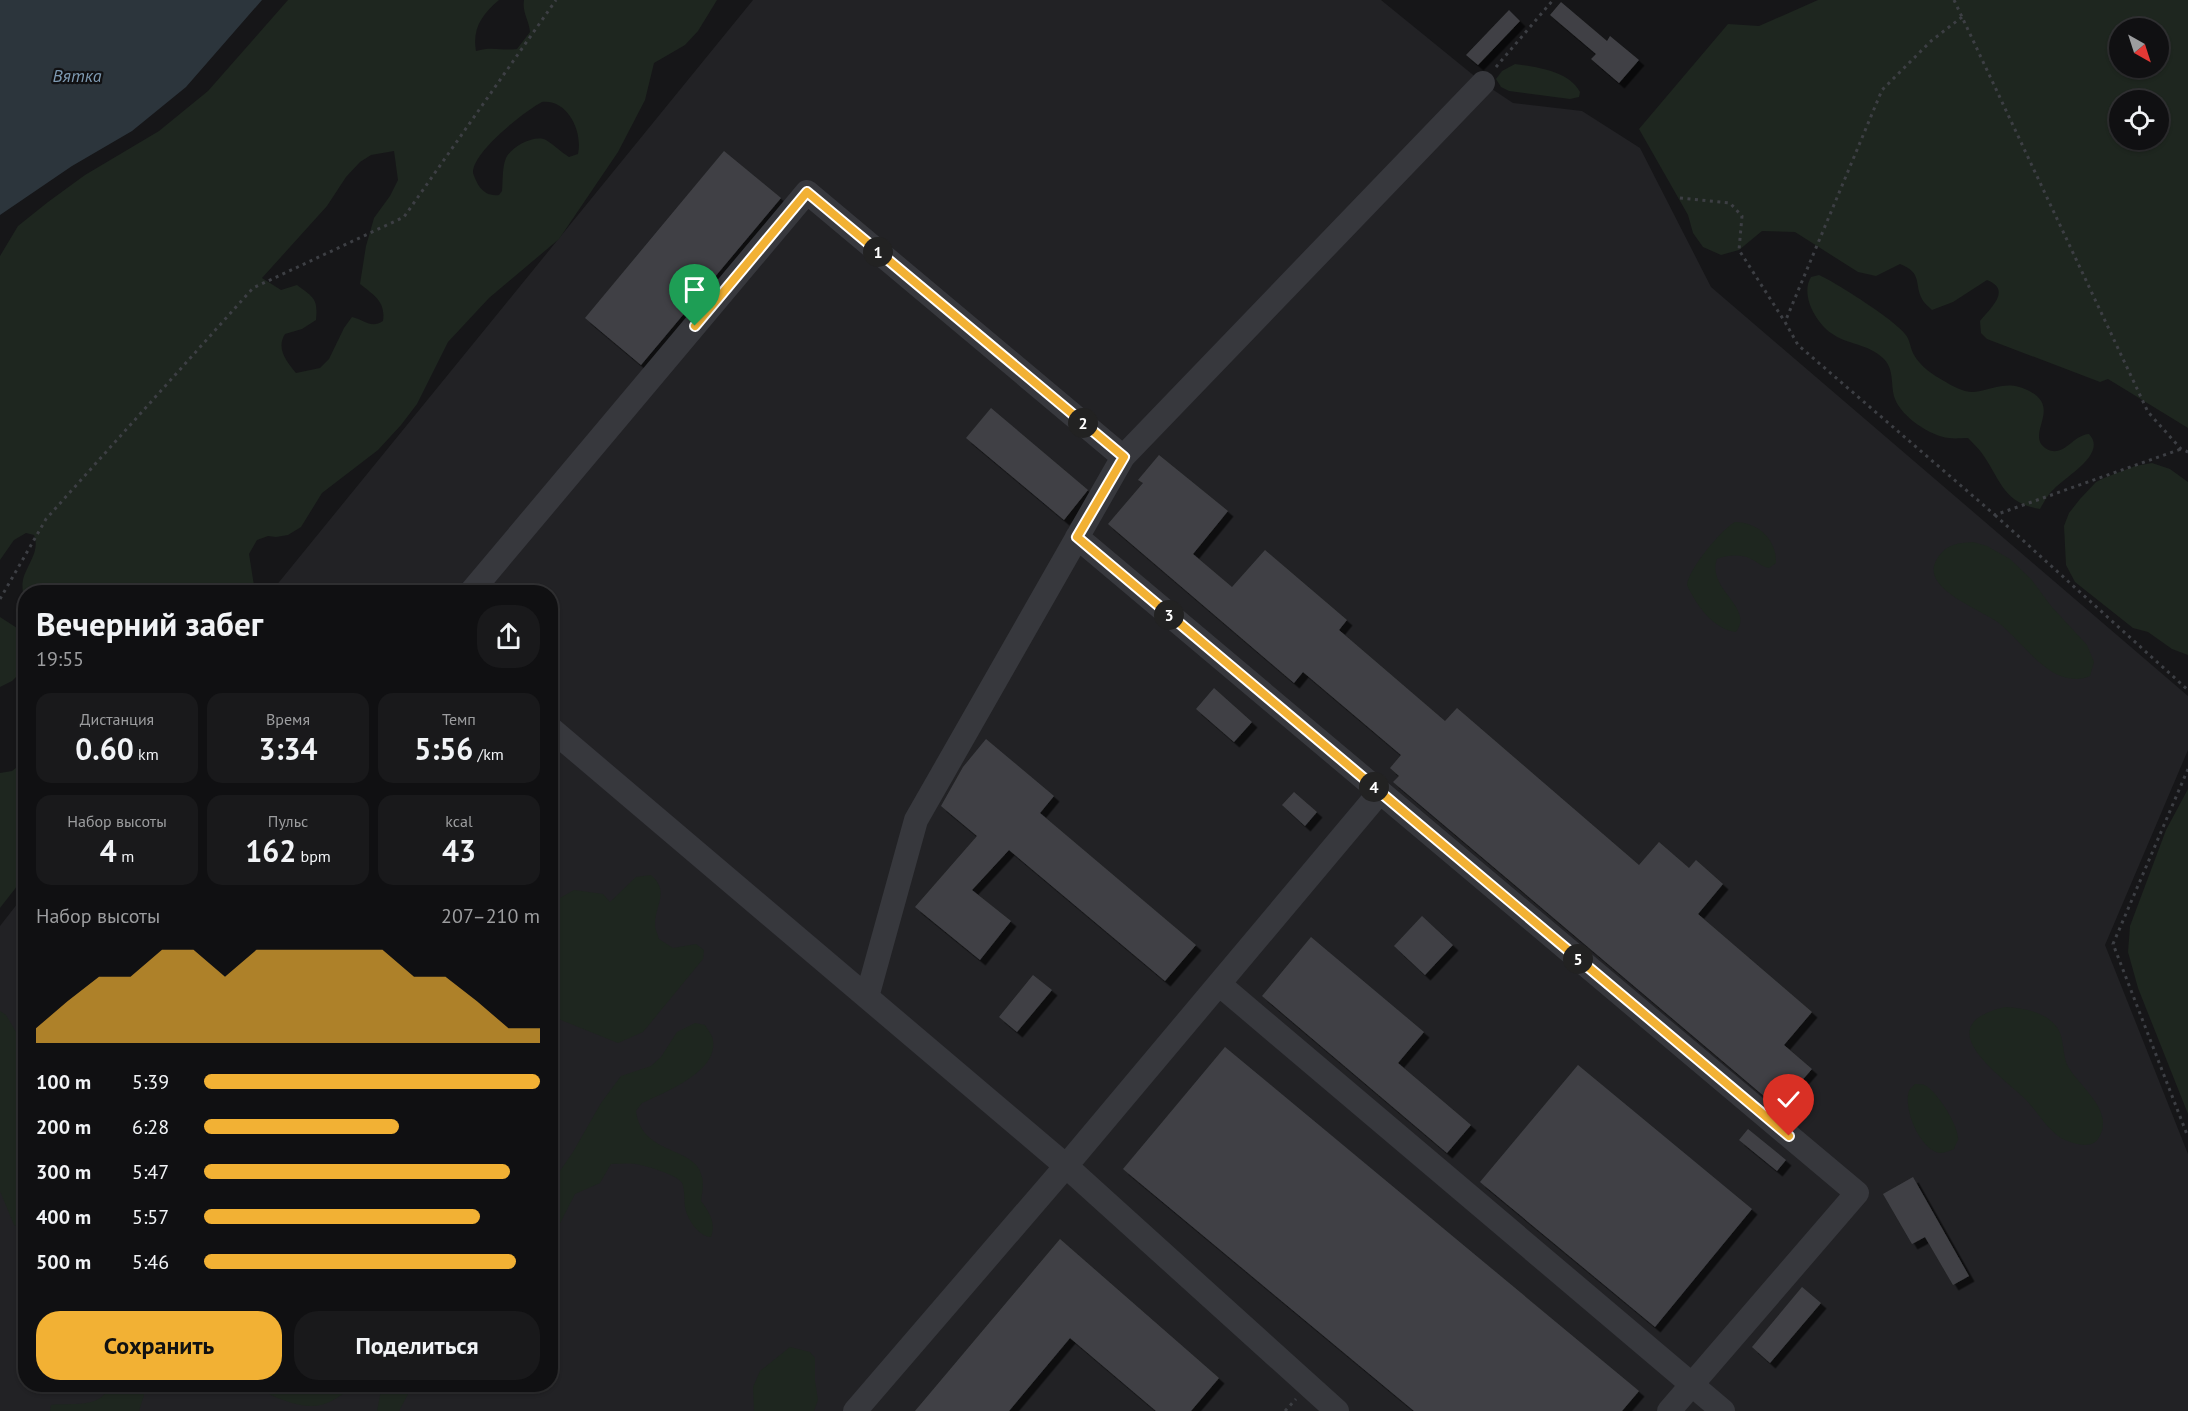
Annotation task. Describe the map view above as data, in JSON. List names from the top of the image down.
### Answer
{
  "water": ["Вятка"],
  "north": "bottom right",
  "page": {
    "pins": [
      "1",
      "2",
      "3",
      "4",
      "5"
    ],
    "heading": ["Вечерний забег", "19:55"],
    "stats": [
      ["Дистанция", "0.60 km"],
      ["Время", "3:34"],
      ["Темп", "5:56 /km"],
      ["Набор высоты", "4 m"],
      ["Пульс", "162 bpm"],
      ["kcal", "43"]
    ],
    "chart": ["Набор высоты", "207–210 m"],
    "list": [
      {
        "name": "100 m",
        "note": "5:39"
      },
      {
        "name": "200 m",
        "note": "6:28"
      },
      {
        "name": "300 m",
        "note": "5:47"
      },
      {
        "name": "400 m",
        "note": "5:57"
      },
      {
        "name": "500 m",
        "note": "5:46"
      }
    ],
    "buttons": ["Сохранить", "Поделиться"]
  }
}
